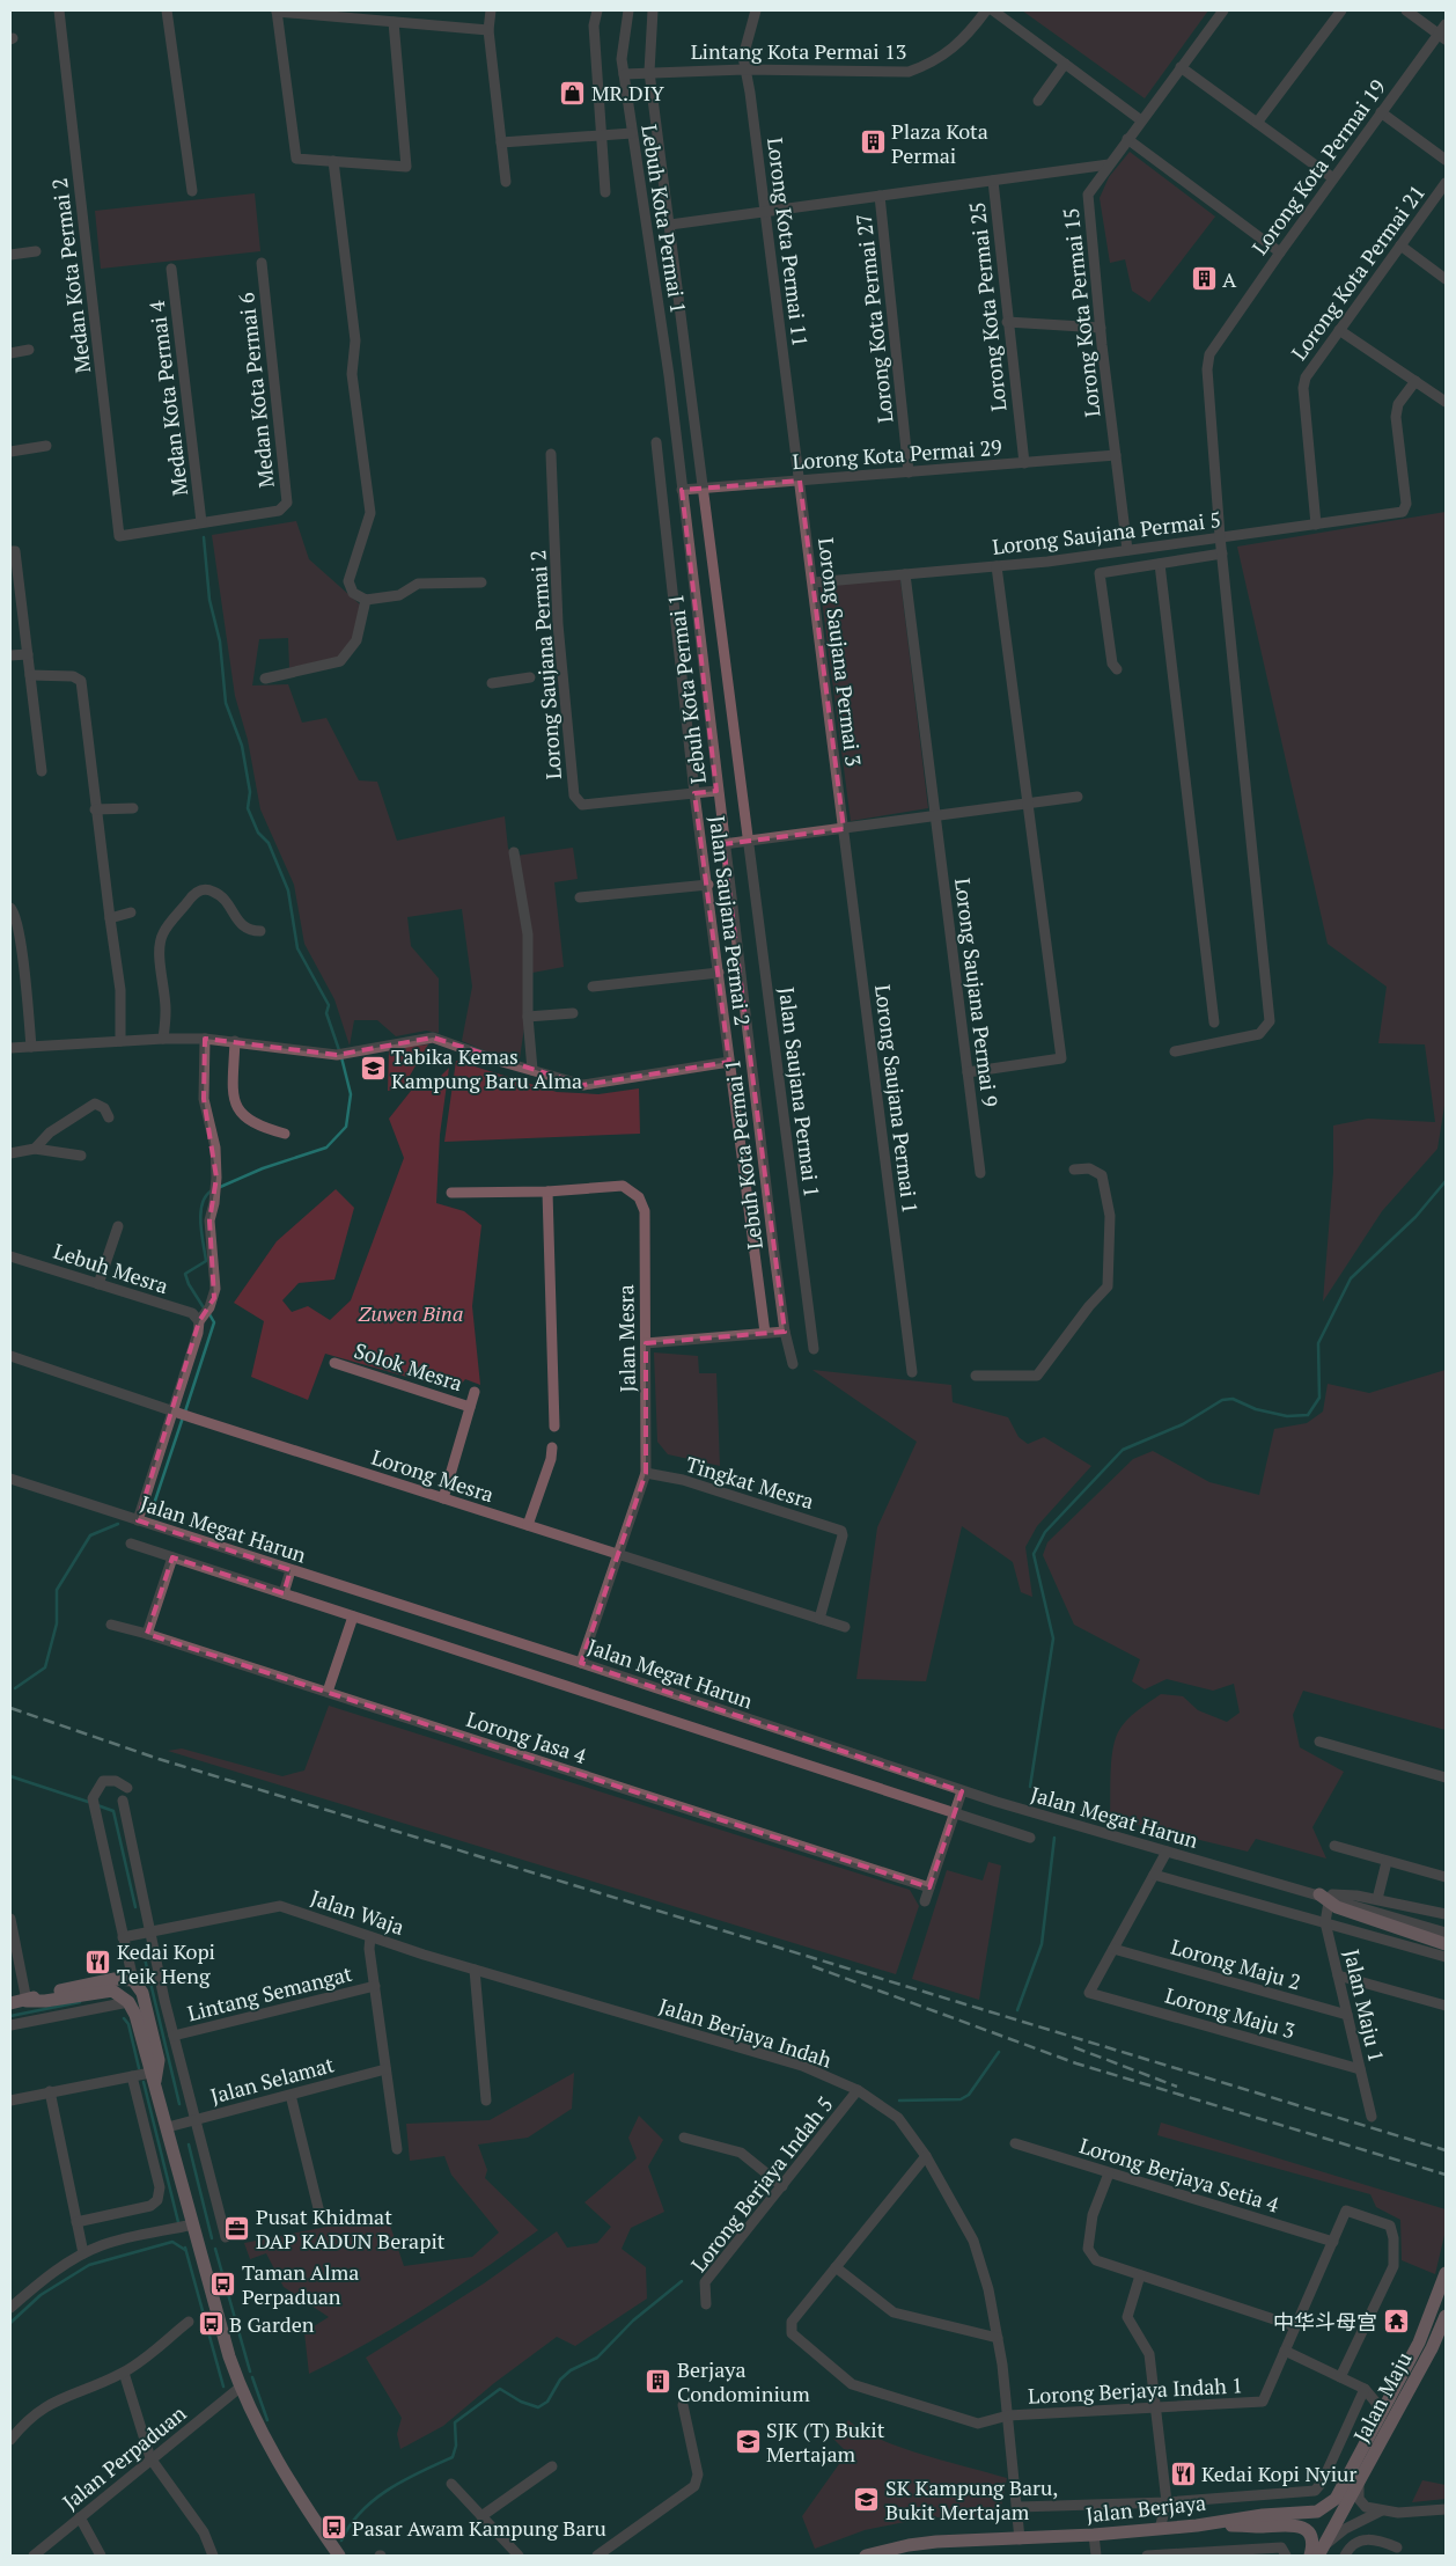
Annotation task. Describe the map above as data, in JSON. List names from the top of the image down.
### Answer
{
  "streets": {
    "main road": ["Jalan Maju", "Jalan Berjaya"],
    "street": [
      "Lintang Kota Permai 13",
      "Lorong Kota Permai 19",
      "Lebuh Kota Permai 1",
      "Lorong Kota Permai 11",
      "Lorong Kota Permai 21",
      "Medan Kota Permai 2",
      "Lorong Kota Permai 25",
      "Lorong Kota Permai 15",
      "Lorong Kota Permai 27",
      "Medan Kota Permai 6",
      "Medan Kota Permai 4",
      "Lorong Kota Permai 29",
      "Lorong Saujana Permai 5",
      "Lorong Saujana Permai 3",
      "Lorong Saujana Permai 2",
      "Jalan Saujana Permai 2",
      "Lorong Saujana Permai 9",
      "Jalan Saujana Permai 1",
      "Lorong Saujana Permai 1",
      "Lebuh Mesra",
      "Jalan Mesra",
      "Solok Mesra",
      "Lorong Mesra",
      "Tingkat Mesra",
      "Jalan Megat Harun",
      "Lorong Jasa 4",
      "Jalan Waja",
      "Lorong Maju 2",
      "Lintang Semangat",
      "Jalan Maju 1",
      "Lorong Maju 3",
      "Jalan Berjaya Indah",
      "Jalan Selamat",
      "Lorong Berjaya Setia 4",
      "Lorong Berjaya Indah 5",
      "Lorong Berjaya Indah 1",
      "Jalan Perpaduan"
    ]
  },
  "crossings": [
    ["Lintang Kota Permai 13", "Lebuh Kota Permai 1"],
    ["Lintang Kota Permai 13", "Lorong Kota Permai 11"],
    ["Lorong Kota Permai 19", "Lorong Saujana Permai 5"],
    ["Lebuh Kota Permai 1", "Lorong Kota Permai 29"],
    ["Lebuh Kota Permai 1", "Lorong Saujana Permai 2"],
    ["Lebuh Kota Permai 1", "Jalan Saujana Permai 1"],
    ["Lorong Kota Permai 11", "Lorong Kota Permai 29"],
    ["Lorong Kota Permai 11", "Lorong Saujana Permai 3"],
    ["Lorong Kota Permai 21", "Lorong Saujana Permai 5"],
    ["Medan Kota Permai 2", "Medan Kota Permai 6"],
    ["Medan Kota Permai 2", "Medan Kota Permai 4"],
    ["Lorong Kota Permai 25", "Lorong Kota Permai 29"],
    ["Lorong Kota Permai 15", "Lorong Kota Permai 29"],
    ["Lorong Kota Permai 15", "Lorong Saujana Permai 5"],
    ["Lorong Kota Permai 27", "Lorong Kota Permai 29"],
    ["Medan Kota Permai 6", "Medan Kota Permai 4"],
    ["Lorong Kota Permai 29", "Lorong Saujana Permai 3"],
    ["Lorong Saujana Permai 5", "Lorong Saujana Permai 3"],
    ["Lorong Saujana Permai 5", "Lorong Saujana Permai 9"],
    ["Lorong Saujana Permai 3", "Lorong Saujana Permai 1"],
    ["Lorong Saujana Permai 2", "Jalan Saujana Permai 2"],
    ["Jalan Mesra", "Lorong Mesra"],
    ["Jalan Mesra", "Tingkat Mesra"],
    ["Jalan Mesra", "Jalan Megat Harun"],
    ["Solok Mesra", "Lorong Mesra"],
    ["Lorong Mesra", "Tingkat Mesra"],
    ["Jalan Megat Harun", "Jalan Maju 1"],
    ["Jalan Waja", "Jalan Berjaya Indah"],
    ["Lorong Maju 2", "Jalan Maju 1"],
    ["Lorong Maju 2", "Lorong Maju 3"],
    ["Jalan Maju 1", "Lorong Maju 3"],
    ["Jalan Berjaya Indah", "Lorong Berjaya Indah 5"],
    ["Jalan Berjaya Indah", "Lorong Berjaya Indah 1"],
    ["Jalan Berjaya Indah", "Jalan Berjaya"],
    ["Lorong Berjaya Setia 4", "Lorong Berjaya Indah 1"],
    ["Jalan Maju", "Jalan Berjaya"]
  ],
  "parks": ["Zuwen Bina"],
  "places": {
    "shop": ["MR.DIY"],
    "building": ["Plaza Kota Permai", "A", "Berjaya Condominium"],
    "school or university": ["Tabika Kemas Kampung Baru Alma", "SJK (T) Bukit Mertajam", "SK Kampung Baru, Bukit Mertajam"],
    "restaurant": ["Kedai Kopi Teik Heng", "Kedai Kopi Nyiur"],
    "office": ["Pusat Khidmat DAP KADUN Berapit"],
    "bus stop": ["Taman Alma Perpaduan", "B Garden", "Pasar Awam Kampung Baru"],
    "temple": ["中华斗母宫"]
  }
}
